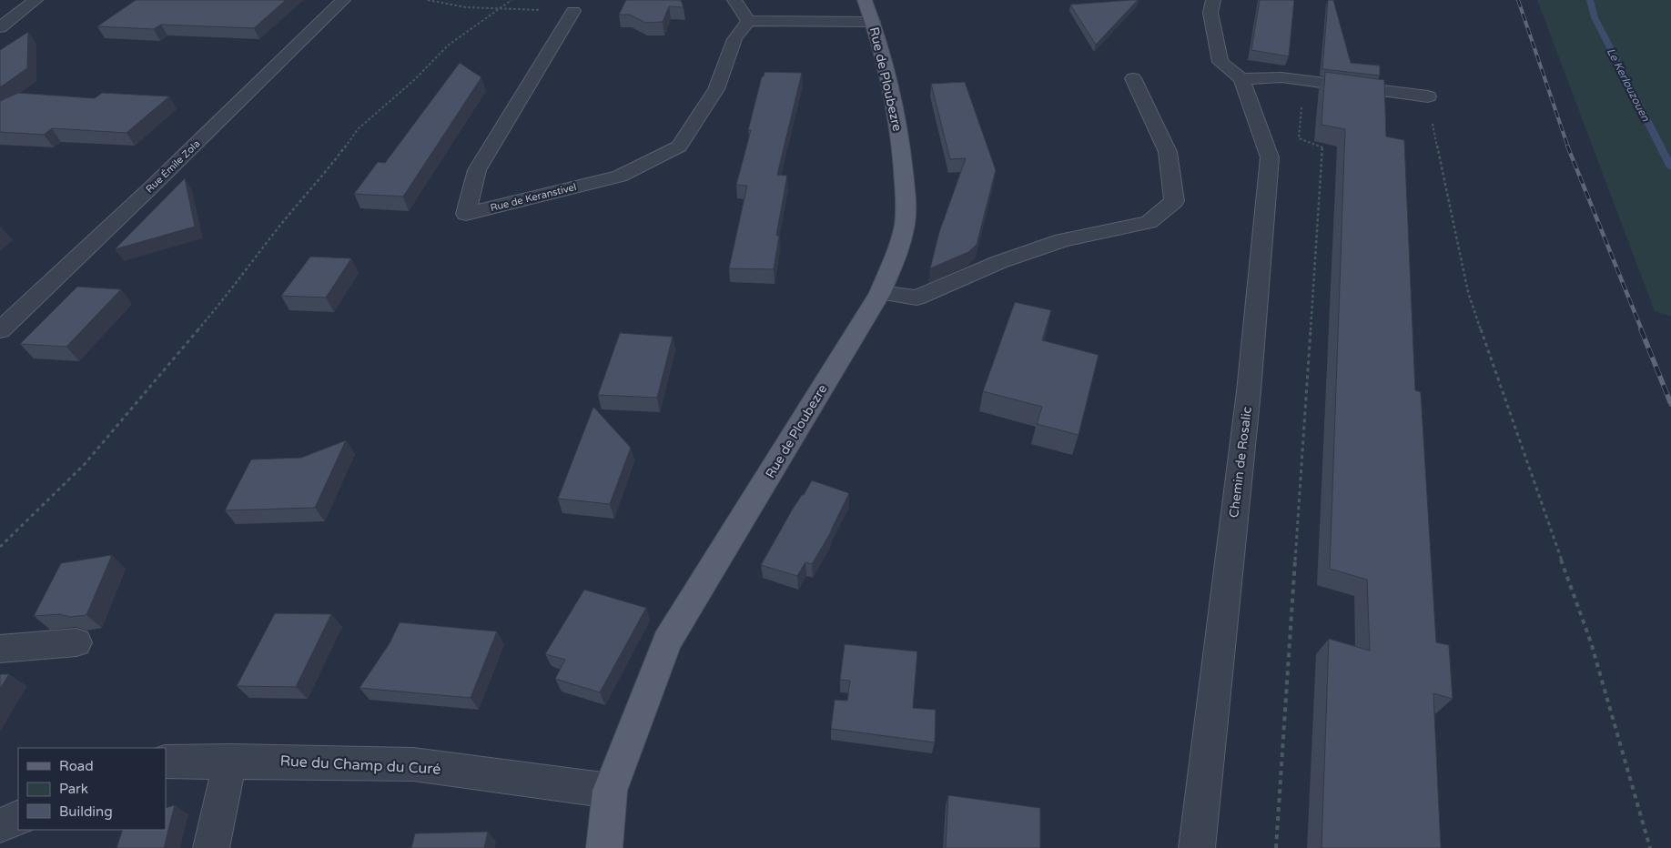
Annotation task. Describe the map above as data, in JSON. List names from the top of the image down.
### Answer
{
  "streets": {
    "main road": ["Rue de Ploubezre"],
    "street": [
      "Rue Émile Zola",
      "Rue de Keranstivel",
      "Chemin de Rosalic",
      "Rue du Champ du Curé"
    ]
  },
  "crossings": [
    ["Rue de Ploubezre", "Rue du Champ du Curé"]
  ],
  "water": ["Le Kerlouzouen"],
  "legend": ["Road", "Park", "Building"]
}
